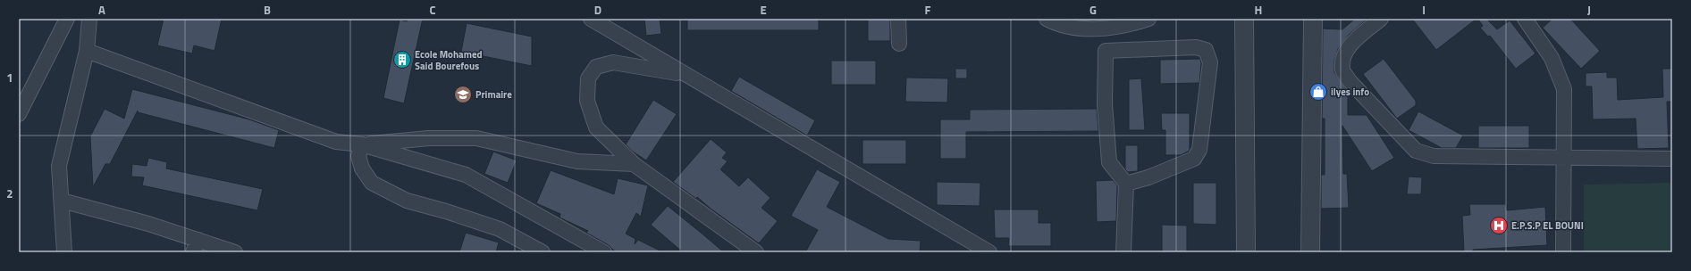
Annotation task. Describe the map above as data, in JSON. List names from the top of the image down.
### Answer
{
  "places": {
    "building": ["Ecole Mohamed Said Bourefous"],
    "shop": ["ilyes info"],
    "school or university": ["Primaire"],
    "hospital": ["E.P.S.P EL BOUNI"]
  },
  "grid": {
    "columns": [
      "A",
      "B",
      "C",
      "D",
      "E",
      "F",
      "G",
      "H",
      "I",
      "J"
    ],
    "rows": ["1", "2"]
  }
}
